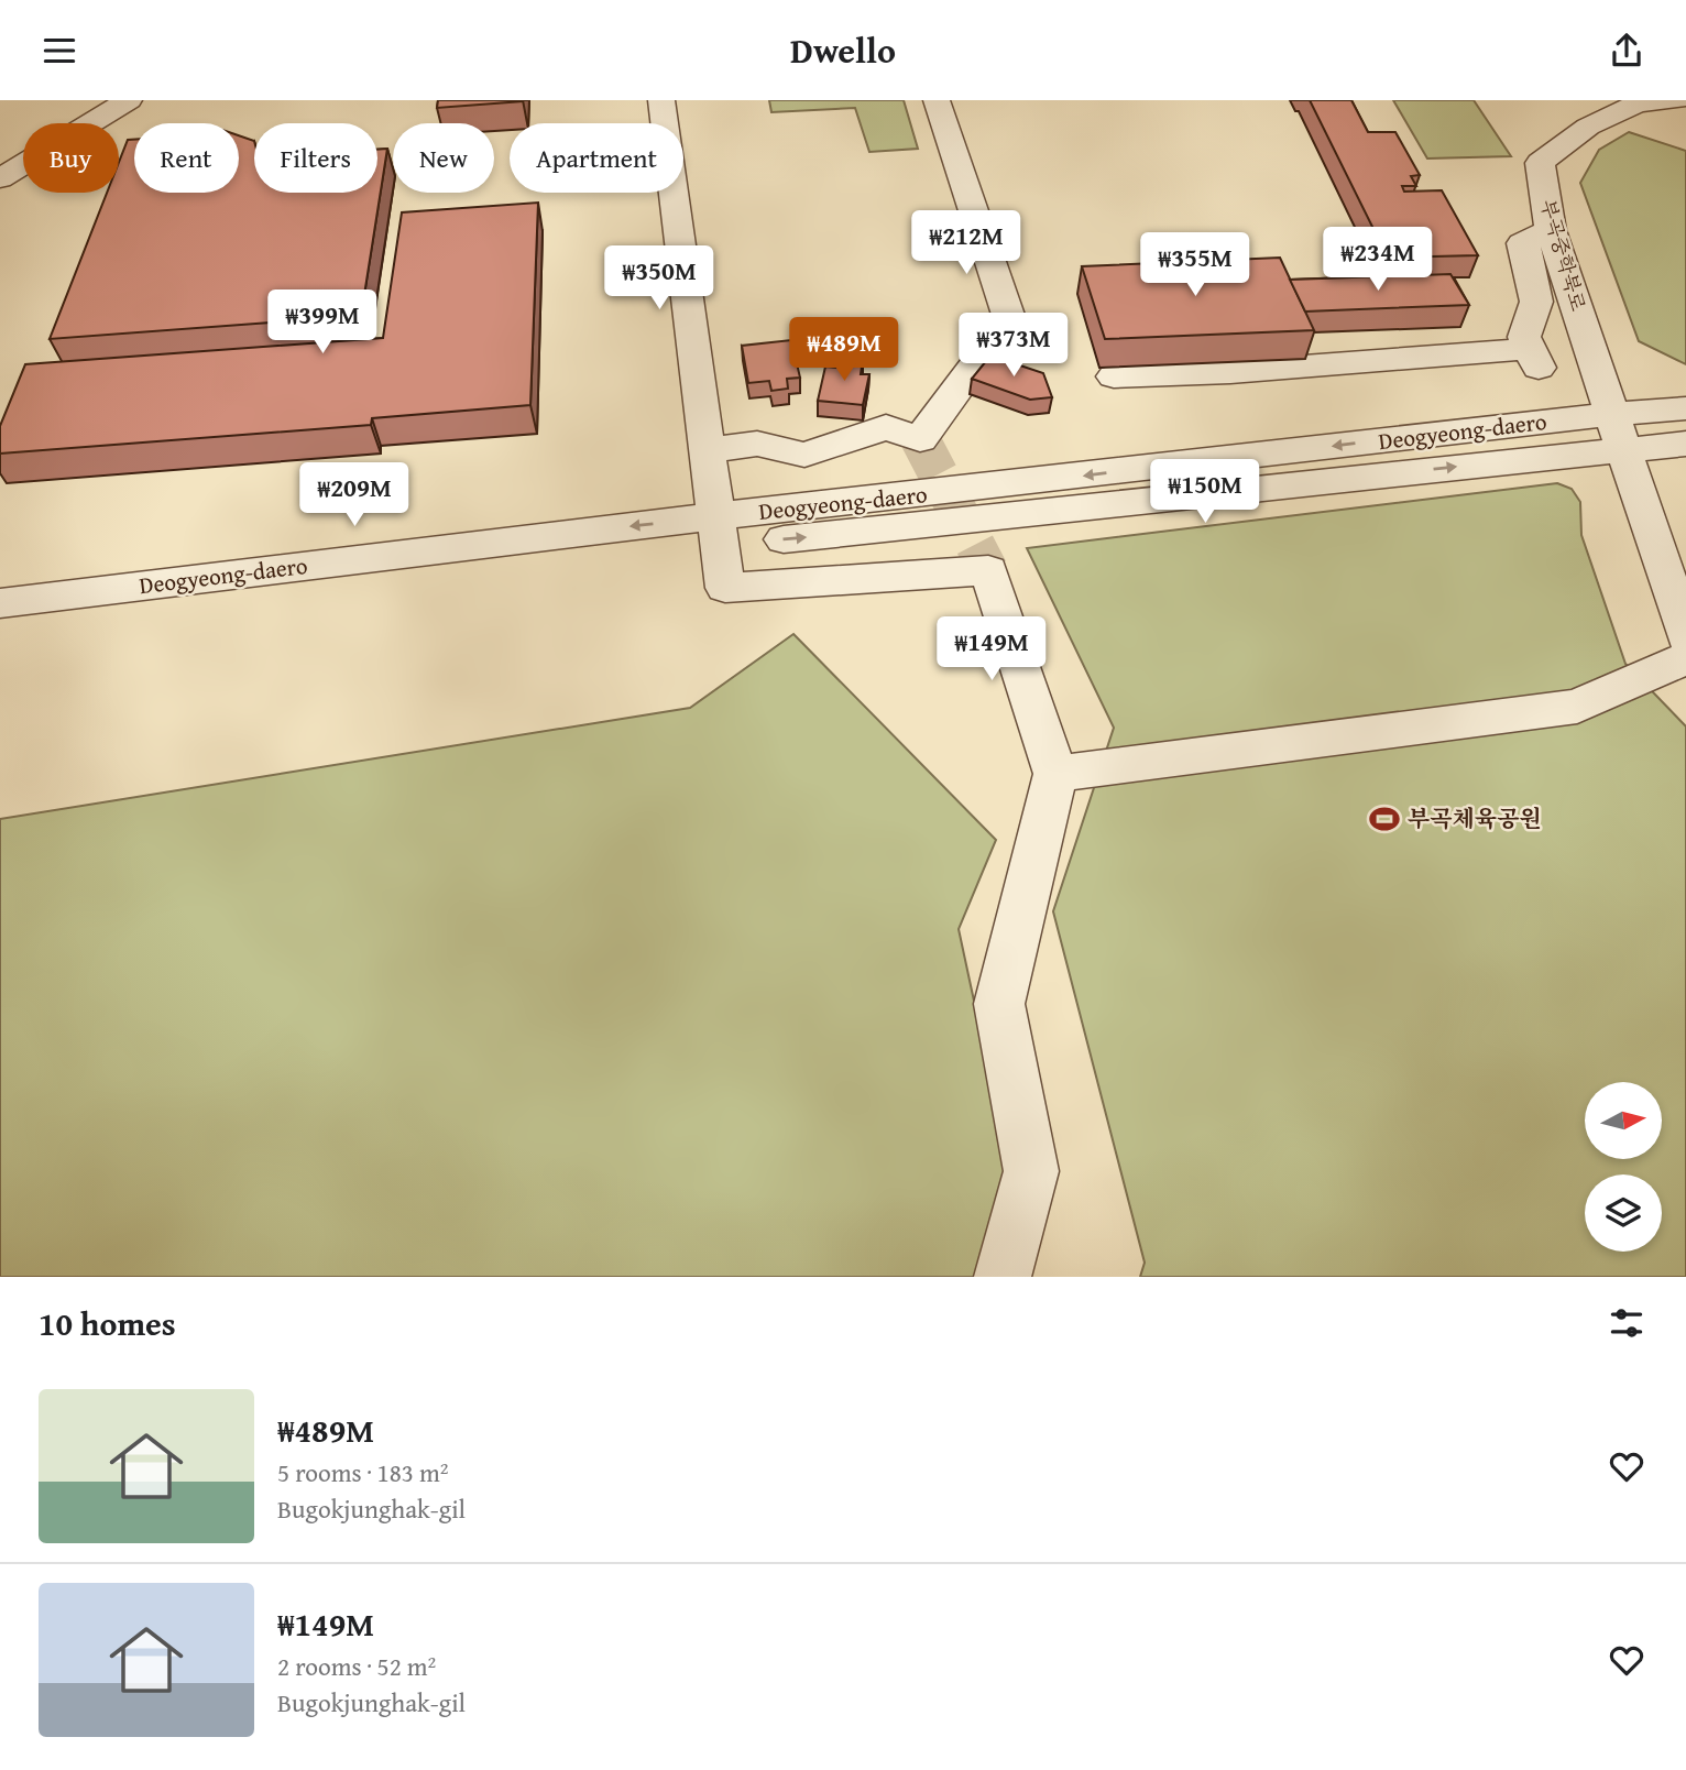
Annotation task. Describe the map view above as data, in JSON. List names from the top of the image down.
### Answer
{
  "streets": {
    "street": ["부곡중학북로", "Deogyeong-daero"]
  },
  "crossings": [
    ["부곡중학북로", "Deogyeong-daero"]
  ],
  "places": {
    "sports": ["부곡체육공원"]
  },
  "north": "right",
  "page": {
    "header": "Dwello",
    "chip": [
      "Buy",
      "Rent",
      "Filters",
      "New",
      "Apartment"
    ],
    "price": [
      "₩212M",
      "₩234M",
      "₩355M",
      "₩350M",
      "₩399M",
      "₩373M",
      "₩489M",
      "₩150M",
      "₩209M",
      "₩149M"
    ],
    "heading": "10 homes",
    "list": [
      {
        "name": "₩489M",
        "note": "5 rooms · 183 m² · Bugokjunghak-gil"
      },
      {
        "name": "₩149M",
        "note": "2 rooms · 52 m² · Bugokjunghak-gil"
      }
    ]
  }
}
